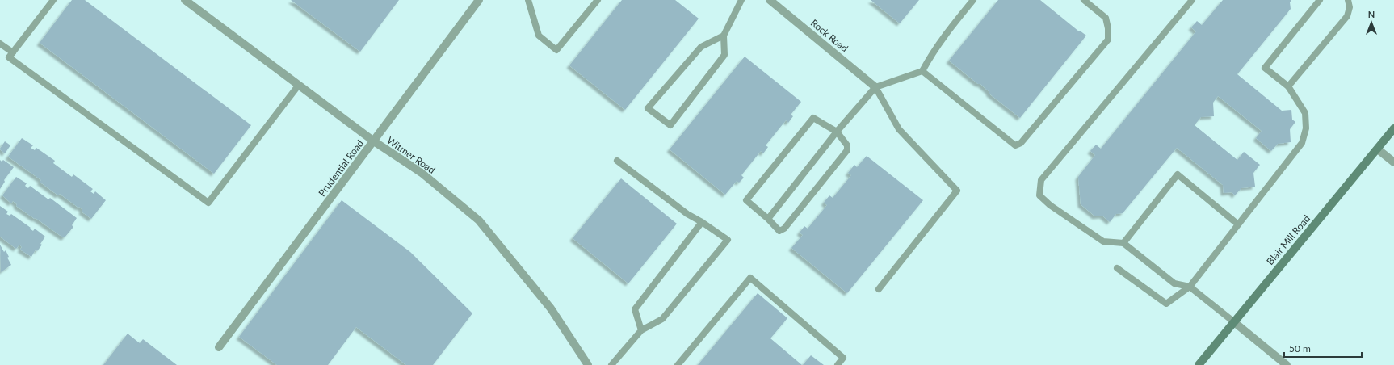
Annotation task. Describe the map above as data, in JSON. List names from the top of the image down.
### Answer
{
  "streets": {
    "main road": ["Blair Mill Road"],
    "street": ["Rock Road", "Witmer Road", "Prudential Road"]
  },
  "crossings": [
    ["Witmer Road", "Prudential Road"]
  ],
  "scale_bar": "50 m",
  "north": "top"
}
